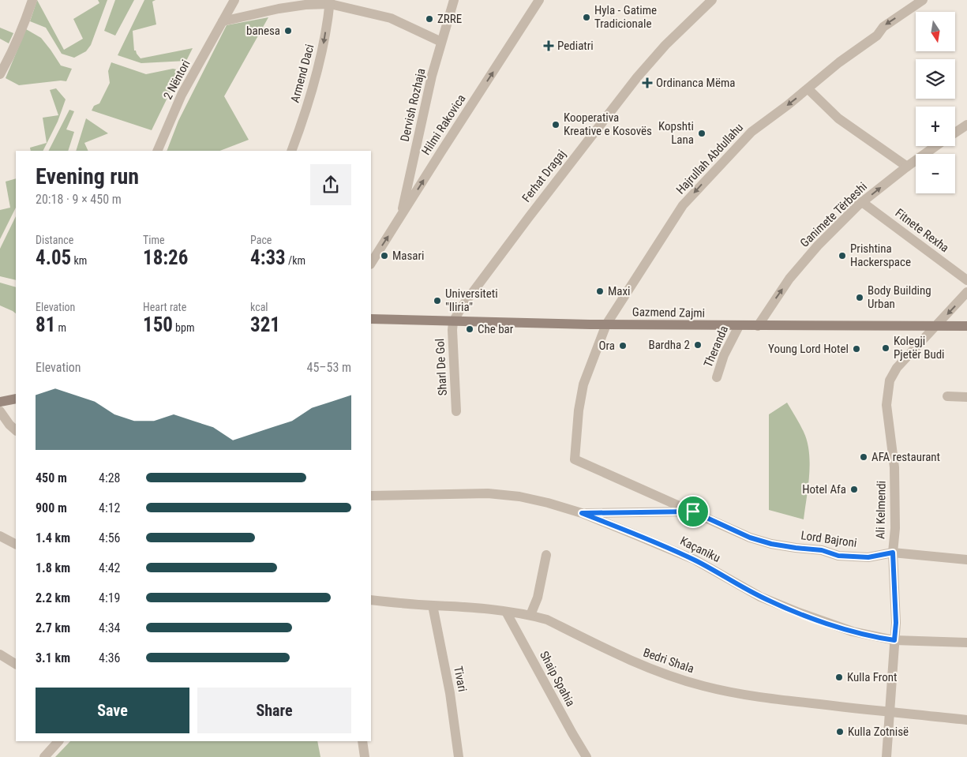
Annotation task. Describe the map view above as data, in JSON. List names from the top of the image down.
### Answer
{
  "streets": {
    "street": [
      "Armend Daci",
      "2 Nëntori",
      "Dervish Rozhaja",
      "Hilmi Rakovica",
      "Hajrullah Abdullahu",
      "Ferhat Dragaj",
      "Ganimete Tërbeshi",
      "Fitnete Rexha",
      "Gazmend Zajmi",
      "Theranda",
      "Sharl De Gol",
      "Ali Kelmendi",
      "Lord Bajroni",
      "Kaçaniku",
      "Bedri Shala",
      "Tivari",
      "Shaip Spahia"
    ]
  },
  "crossings": [
    ["Dervish Rozhaja", "Hilmi Rakovica"],
    ["Hajrullah Abdullahu", "Gazmend Zajmi"],
    ["Hajrullah Abdullahu", "Lord Bajroni"],
    ["Ferhat Dragaj", "Gazmend Zajmi"],
    ["Ferhat Dragaj", "Sharl De Gol"],
    ["Ganimete Tërbeshi", "Fitnete Rexha"],
    ["Ganimete Tërbeshi", "Gazmend Zajmi"],
    ["Gazmend Zajmi", "Theranda"],
    ["Gazmend Zajmi", "Sharl De Gol"],
    ["Gazmend Zajmi", "Ali Kelmendi"],
    ["Gazmend Zajmi", "Lord Bajroni"],
    ["Ali Kelmendi", "Lord Bajroni"],
    ["Ali Kelmendi", "Kaçaniku"],
    ["Ali Kelmendi", "Bedri Shala"],
    ["Lord Bajroni", "Kaçaniku"],
    ["Bedri Shala", "Tivari"],
    ["Bedri Shala", "Shaip Spahia"]
  ],
  "one_way": [
    "Armend Daci",
    "Hilmi Rakovica",
    "Hajrullah Abdullahu",
    "Ganimete Tërbeshi"
  ],
  "places": {
    "other": [
      "Hyla - Gatime Tradicionale",
      "ZRRE",
      "banesa",
      "Kooperativa Kreative e Kosovës",
      "Kopshti Lana",
      "Masari",
      "Prishtina Hackerspace",
      "Maxi",
      "Body Building Urban",
      "Universiteti \"Iliria\"",
      "Che bar",
      "Bardha 2",
      "Ora",
      "Kolegji Pjetër Budi",
      "Young Lord Hotel",
      "AFA restaurant",
      "Hotel Afa",
      "Kulla Front",
      "Kulla Zotnisë"
    ],
    "health": ["Pediatri", "Ordinanca Mëma"]
  },
  "north": "bottom",
  "page": {
    "map_buttons": ["+", "−"],
    "heading": ["Evening run", "20:18 · 9 × 450 m"],
    "stats": [
      ["Distance", "4.05 km"],
      ["Time", "18:26"],
      ["Pace", "4:33 /km"],
      ["Elevation", "81 m"],
      ["Heart rate", "150 bpm"],
      ["kcal", "321"]
    ],
    "chart": ["Elevation", "45–53 m"],
    "list": [
      {
        "name": "450 m",
        "note": "4:28"
      },
      {
        "name": "900 m",
        "note": "4:12"
      },
      {
        "name": "1.4 km",
        "note": "4:56"
      },
      {
        "name": "1.8 km",
        "note": "4:42"
      },
      {
        "name": "2.2 km",
        "note": "4:19"
      },
      {
        "name": "2.7 km",
        "note": "4:34"
      },
      {
        "name": "3.1 km",
        "note": "4:36"
      }
    ],
    "buttons": ["Save", "Share"]
  }
}
